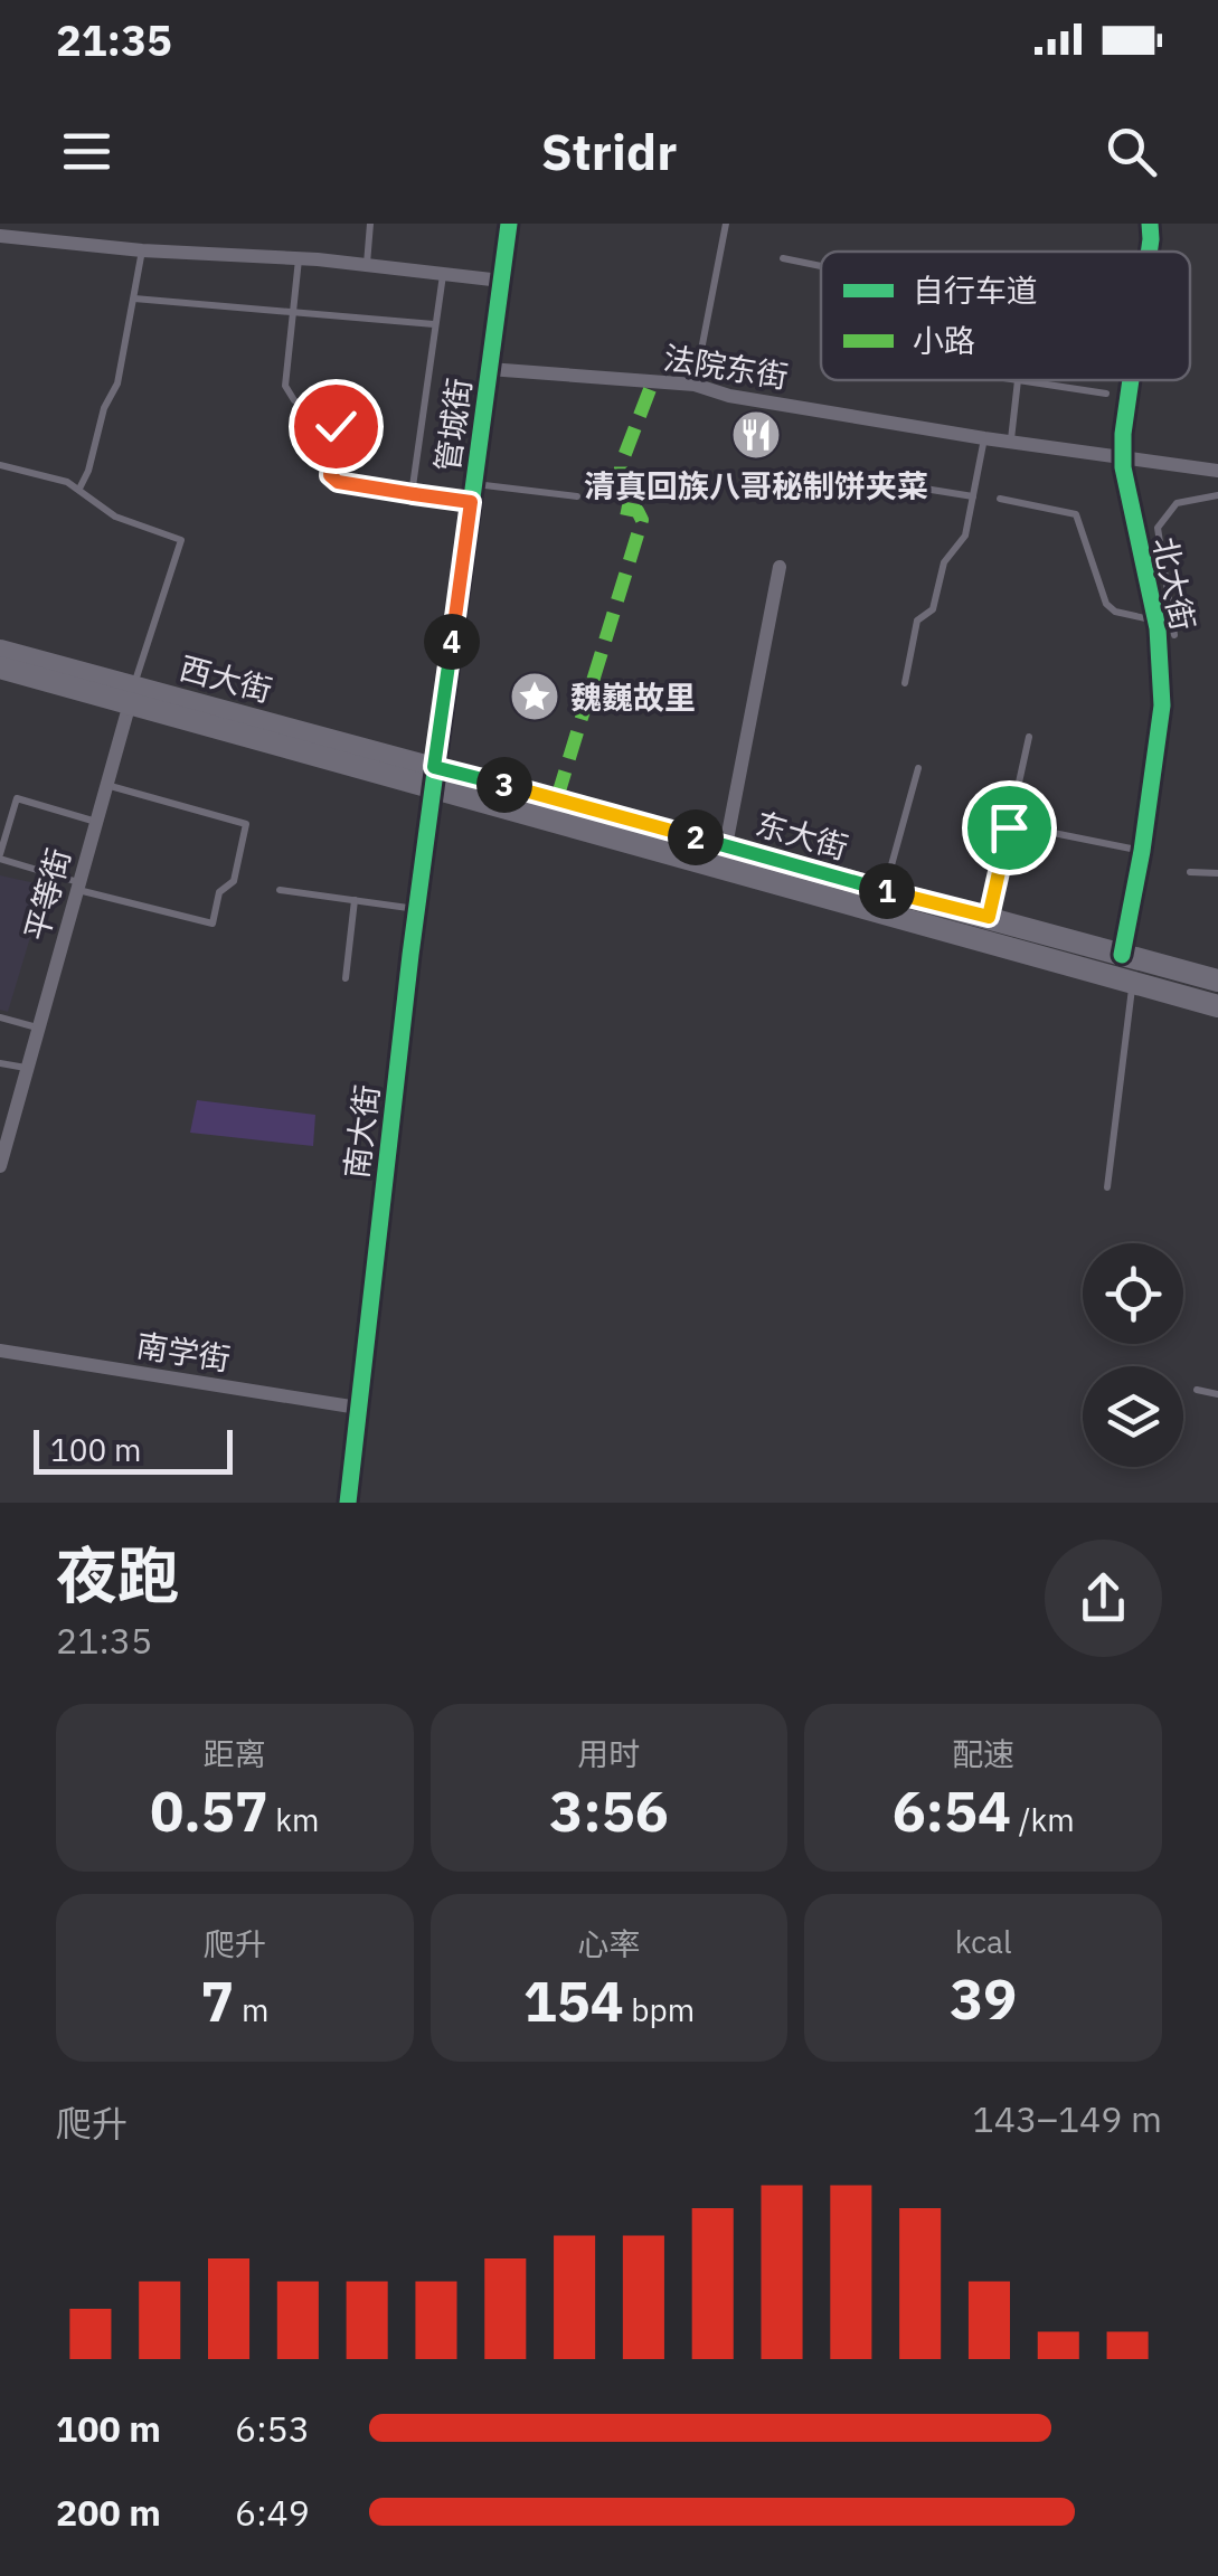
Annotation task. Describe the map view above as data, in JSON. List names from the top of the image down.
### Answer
{
  "streets": {
    "main road": ["西大街", "东大街"],
    "street": [
      "法院东街",
      "管城街",
      "北大街",
      "平等街",
      "南大街",
      "南学街"
    ]
  },
  "crossings": [
    ["法院东街", "管城街"],
    ["法院东街", "北大街"],
    ["管城街", "西大街"],
    ["管城街", "东大街"],
    ["管城街", "南大街"],
    ["北大街", "东大街"],
    ["西大街", "东大街"],
    ["西大街", "平等街"],
    ["西大街", "南大街"],
    ["东大街", "南大街"],
    ["南大街", "南学街"]
  ],
  "places": {
    "restaurant": ["清真回族八哥秘制饼夹菜"],
    "place": ["魏巍故里"]
  },
  "legend": ["自行车道", "小路"],
  "scale_bar": "100 m",
  "page": {
    "status": "21:35",
    "header": "Stridr",
    "pins": [
      "4",
      "3",
      "2",
      "1"
    ],
    "scale": "100 m",
    "heading": ["夜跑", "21:35"],
    "stats": [
      ["距离", "0.57 km"],
      ["用时", "3:56"],
      ["配速", "6:54 /km"],
      ["爬升", "7 m"],
      ["心率", "154 bpm"],
      ["kcal", "39"]
    ],
    "chart": ["爬升", "143–149 m"],
    "list": [
      {
        "name": "100 m",
        "note": "6:53"
      },
      {
        "name": "200 m",
        "note": "6:49"
      }
    ]
  }
}
